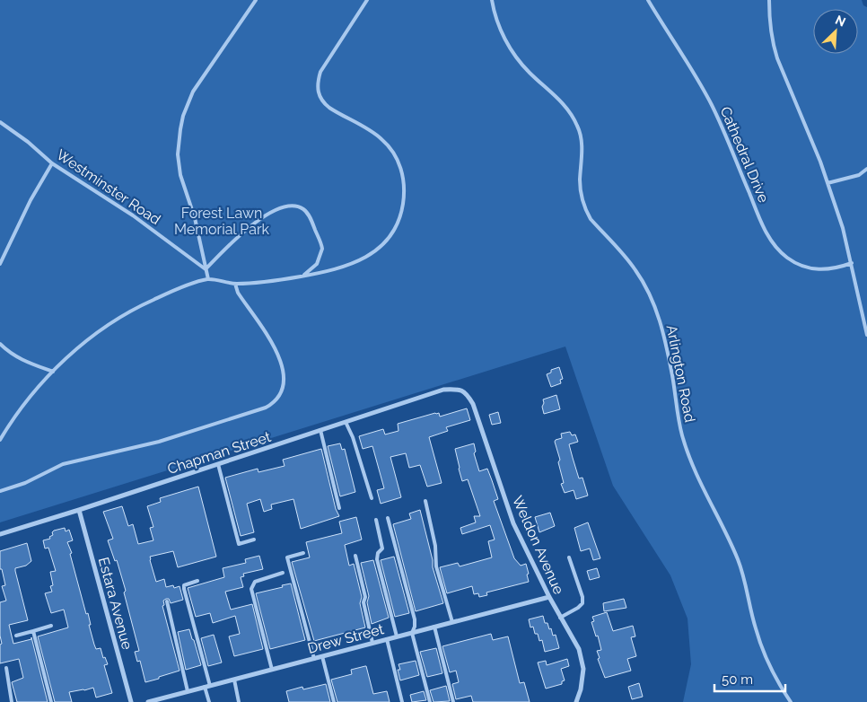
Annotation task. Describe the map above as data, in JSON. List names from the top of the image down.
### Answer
{
  "streets": {
    "street": [
      "Chapman Street",
      "Weldon Avenue",
      "Estara Avenue",
      "Drew Street"
    ],
    "lane": ["Cathedral Drive", "Westminster Road", "Arlington Road"]
  },
  "crossings": [
    ["Chapman Street", "Weldon Avenue"],
    ["Chapman Street", "Estara Avenue"],
    ["Weldon Avenue", "Drew Street"]
  ],
  "parks": ["Forest Lawn Memorial Park"],
  "scale_bar": "50 m",
  "north": "top right"
}
